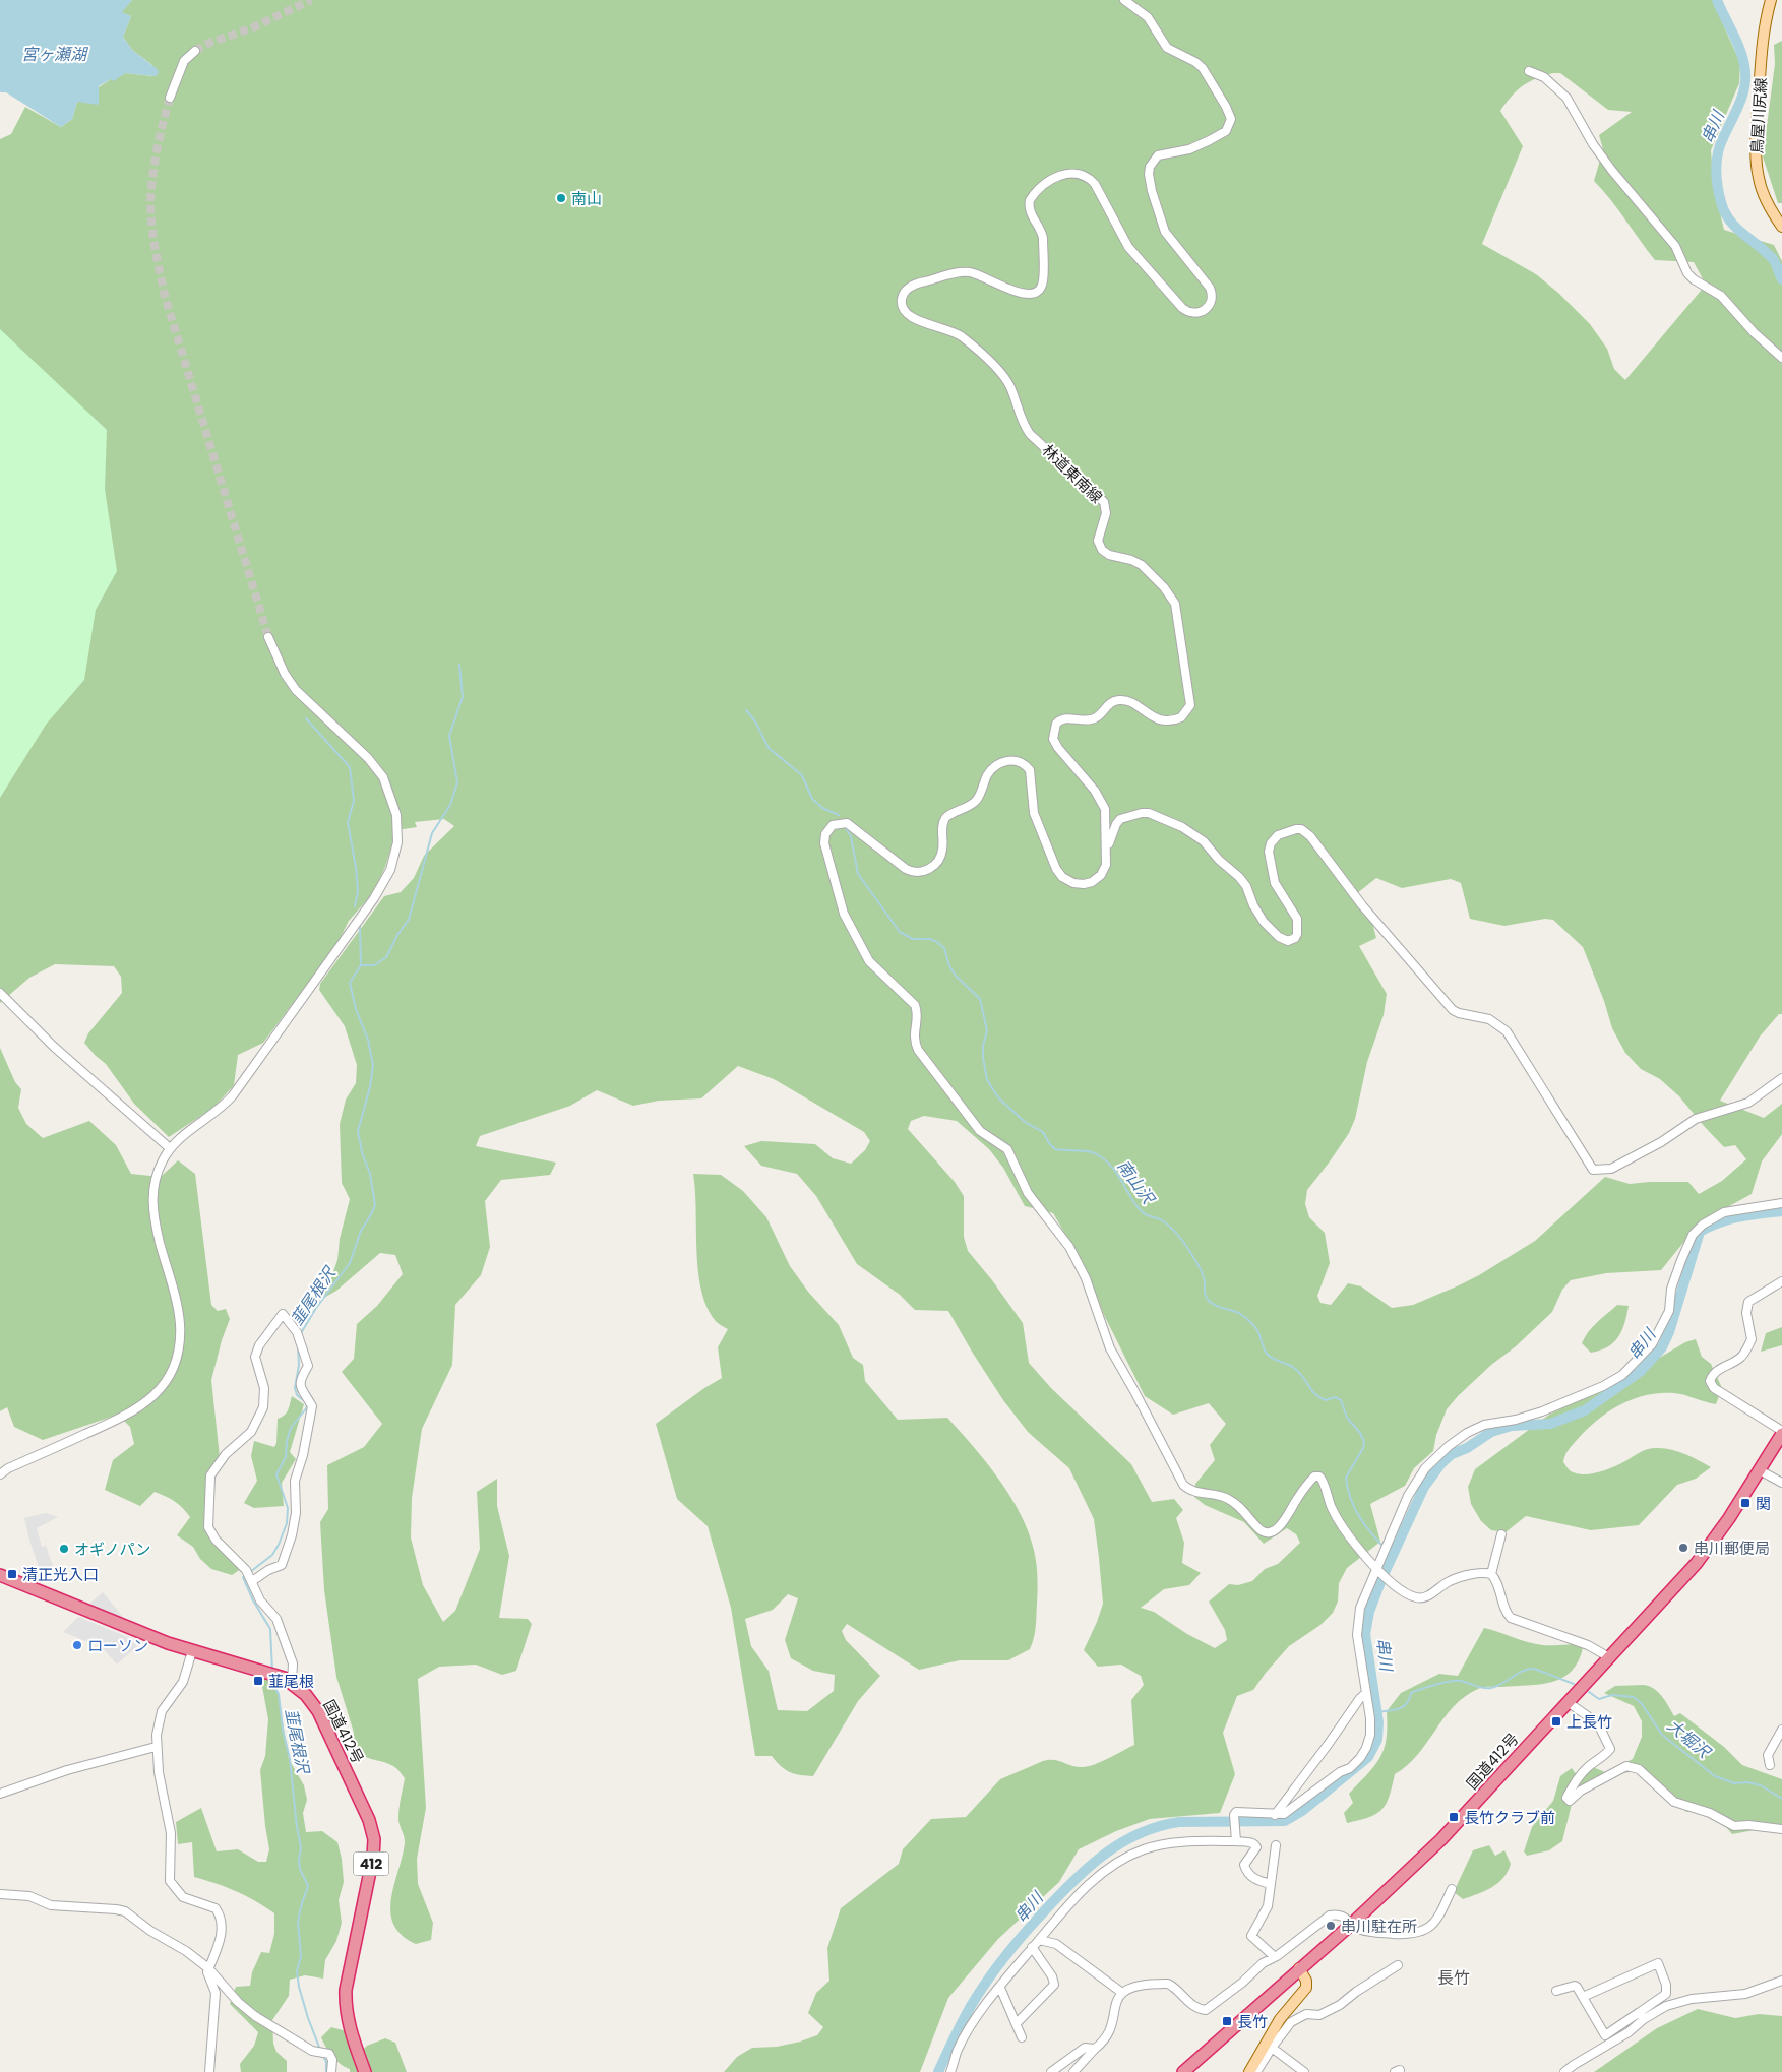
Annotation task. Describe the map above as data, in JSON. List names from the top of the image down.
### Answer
{
  "streets": {
    "highway": ["国道412号", "412"],
    "main road": ["鳥屋川尻線"],
    "street": ["林道東南線"]
  },
  "districts": ["長竹"],
  "water": [
    "宮ヶ瀬湖",
    "串川",
    "南山沢",
    "韮尾根沢",
    "大堀沢"
  ],
  "places": {
    "other": [
      "南山",
      "串川郵便局",
      "オギノパン",
      "ローソン",
      "串川駐在所"
    ],
    "transit": [
      "関",
      "清正光入口",
      "韮尾根",
      "上長竹",
      "長竹クラブ前",
      "長竹"
    ]
  }
}
